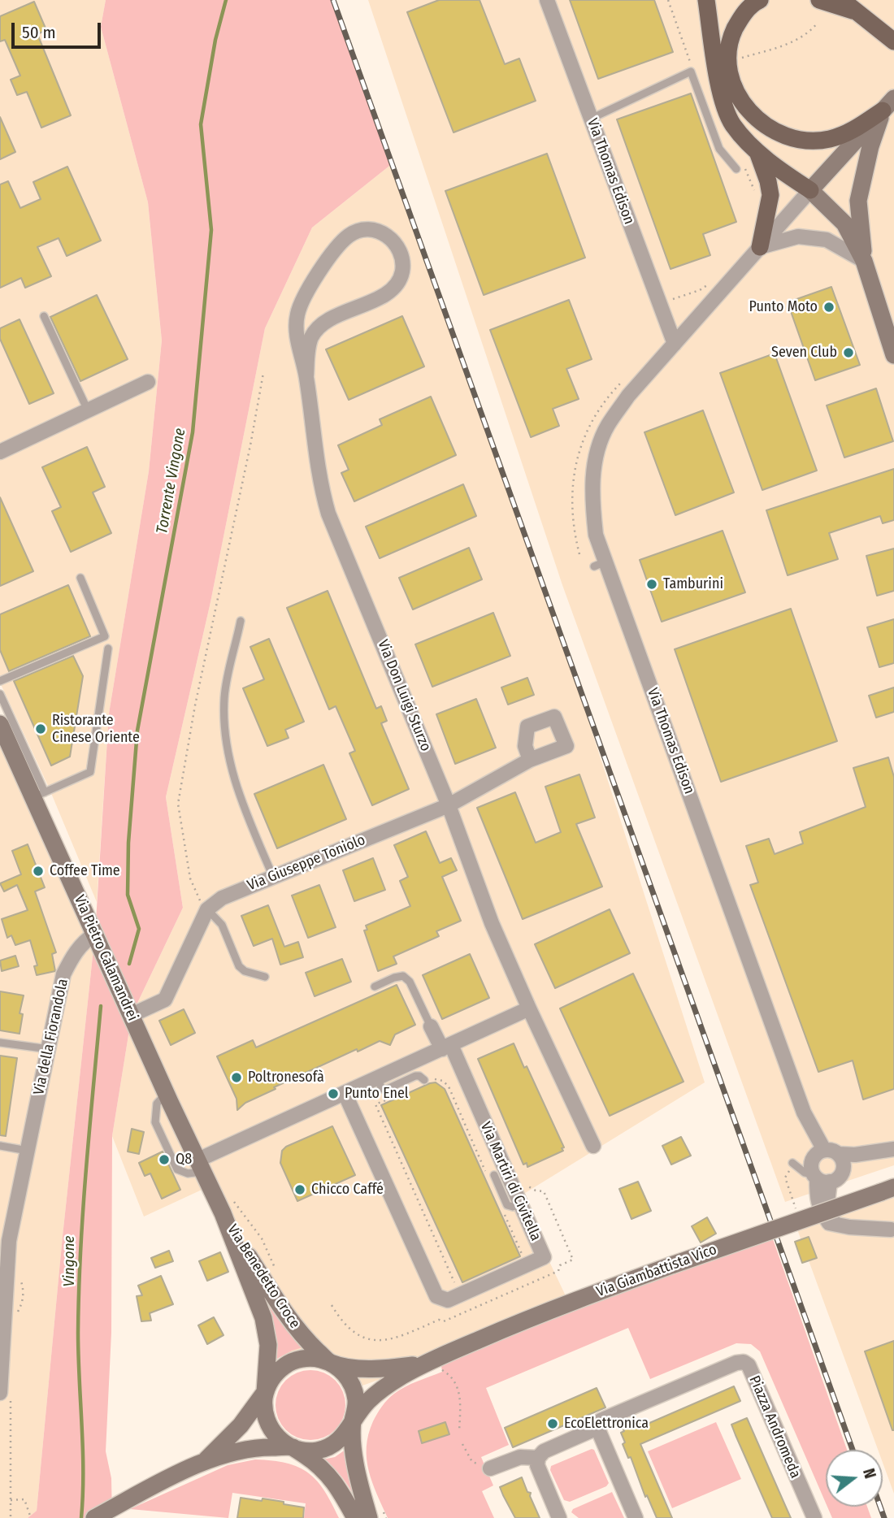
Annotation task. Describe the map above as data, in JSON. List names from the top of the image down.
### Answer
{
  "streets": {
    "street": [
      "Via Thomas Edison",
      "Via Don Luigi Sturzo",
      "Via Giuseppe Toniolo",
      "Via Pietro Calamandrei",
      "Via della Fiorandola",
      "Via Martiri di Civitella",
      "Via Giambattista Vico",
      "Via Benedetto Croce",
      "Piazza Andromeda"
    ]
  },
  "crossings": [
    ["Via Don Luigi Sturzo", "Via Giuseppe Toniolo"],
    ["Via Pietro Calamandrei", "Via della Fiorandola"],
    ["Via Pietro Calamandrei", "Via Benedetto Croce"],
    ["Via Giambattista Vico", "Via Benedetto Croce"]
  ],
  "water": ["Torrente Vingone", "Vingone"],
  "places": [
    "Punto Moto",
    "Seven Club",
    "Tamburini",
    "Ristorante Cinese Oriente",
    "Coffee Time",
    "Poltronesofà",
    "Punto Enel",
    "Q8",
    "Chicco Caffé",
    "EcoElettronica"
  ],
  "scale_bar": "50 m",
  "north": "right"
}
